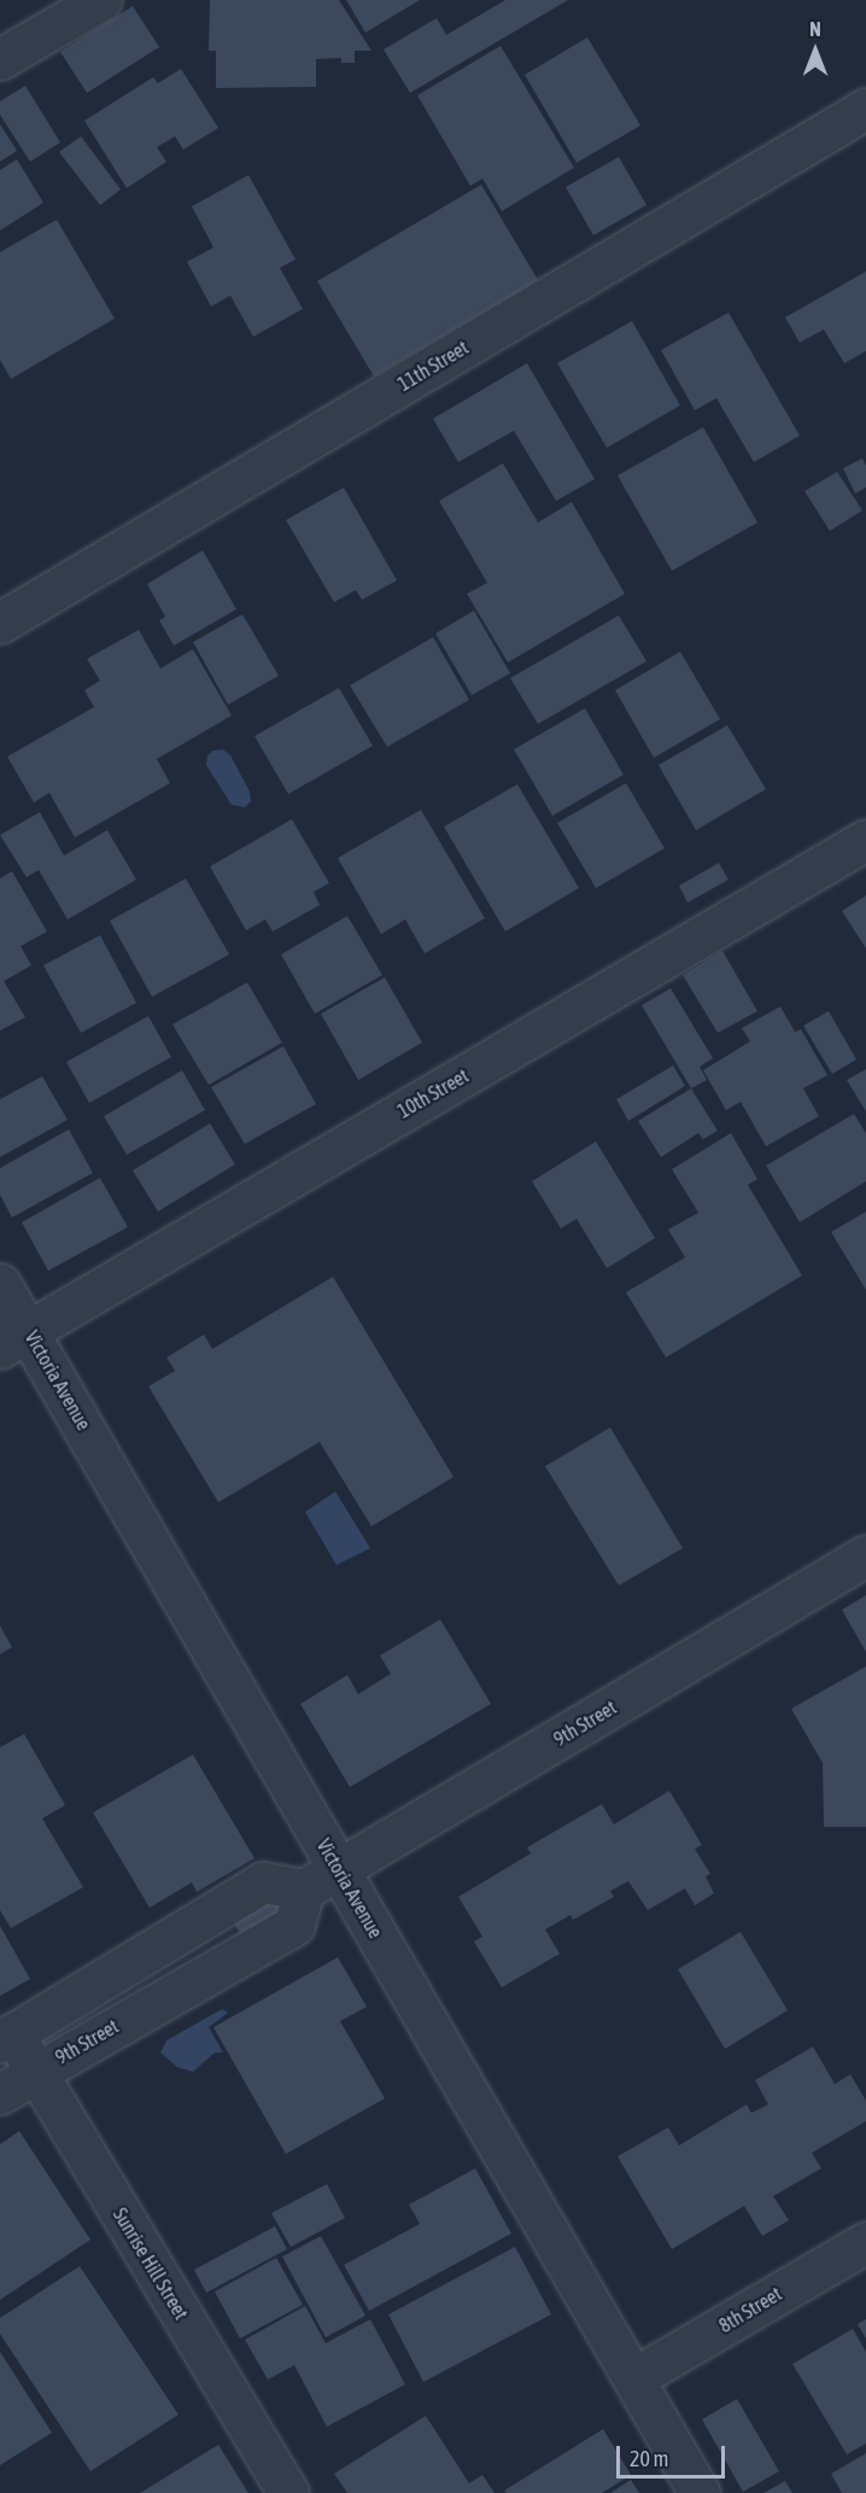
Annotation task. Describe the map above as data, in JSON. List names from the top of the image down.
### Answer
{
  "streets": {
    "street": [
      "11th Street",
      "10th Street",
      "Victoria Avenue",
      "9th Street",
      "Sunrise Hill Street",
      "8th Street"
    ]
  },
  "crossings": [
    ["10th Street", "Victoria Avenue"],
    ["Victoria Avenue", "9th Street"],
    ["Victoria Avenue", "8th Street"],
    ["9th Street", "Sunrise Hill Street"]
  ],
  "scale_bar": "20 m",
  "north": "top"
}
